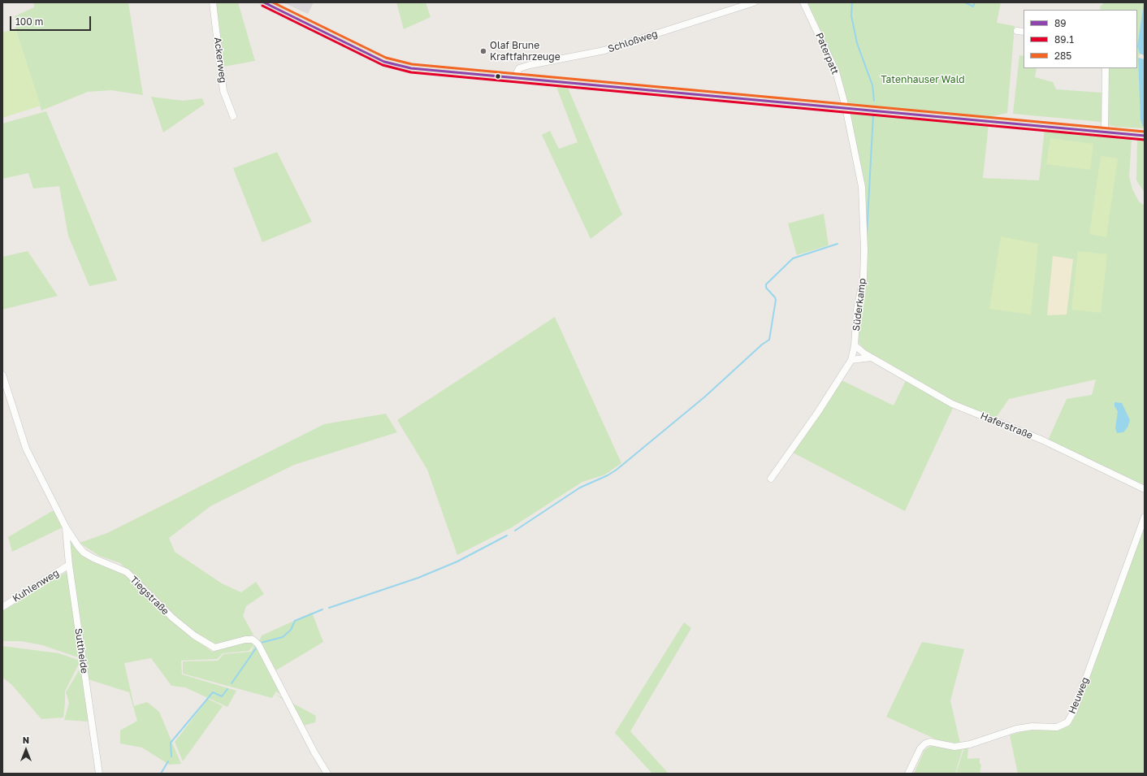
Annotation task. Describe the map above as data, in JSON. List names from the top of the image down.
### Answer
{
  "streets": {
    "street": [
      "Schloßweg",
      "Paterpatt",
      "Ackerweg",
      "Süderkamp",
      "Haferstraße",
      "Kuhlenweg",
      "Tiegstraße",
      "Suttheide",
      "Heuweg"
    ]
  },
  "crossings": [
    ["Paterpatt", "Süderkamp"],
    ["Süderkamp", "Haferstraße"],
    ["Kuhlenweg", "Suttheide"],
    ["Tiegstraße", "Suttheide"]
  ],
  "parks": ["Tatenhauser Wald"],
  "places": ["Olaf Brune Kraftfahrzeuge"],
  "lines": ["transit line 89", "transit line 285", "transit line 89.1"],
  "legend": ["89", "89.1", "285"],
  "scale_bar": "100 m",
  "north": "top"
}
